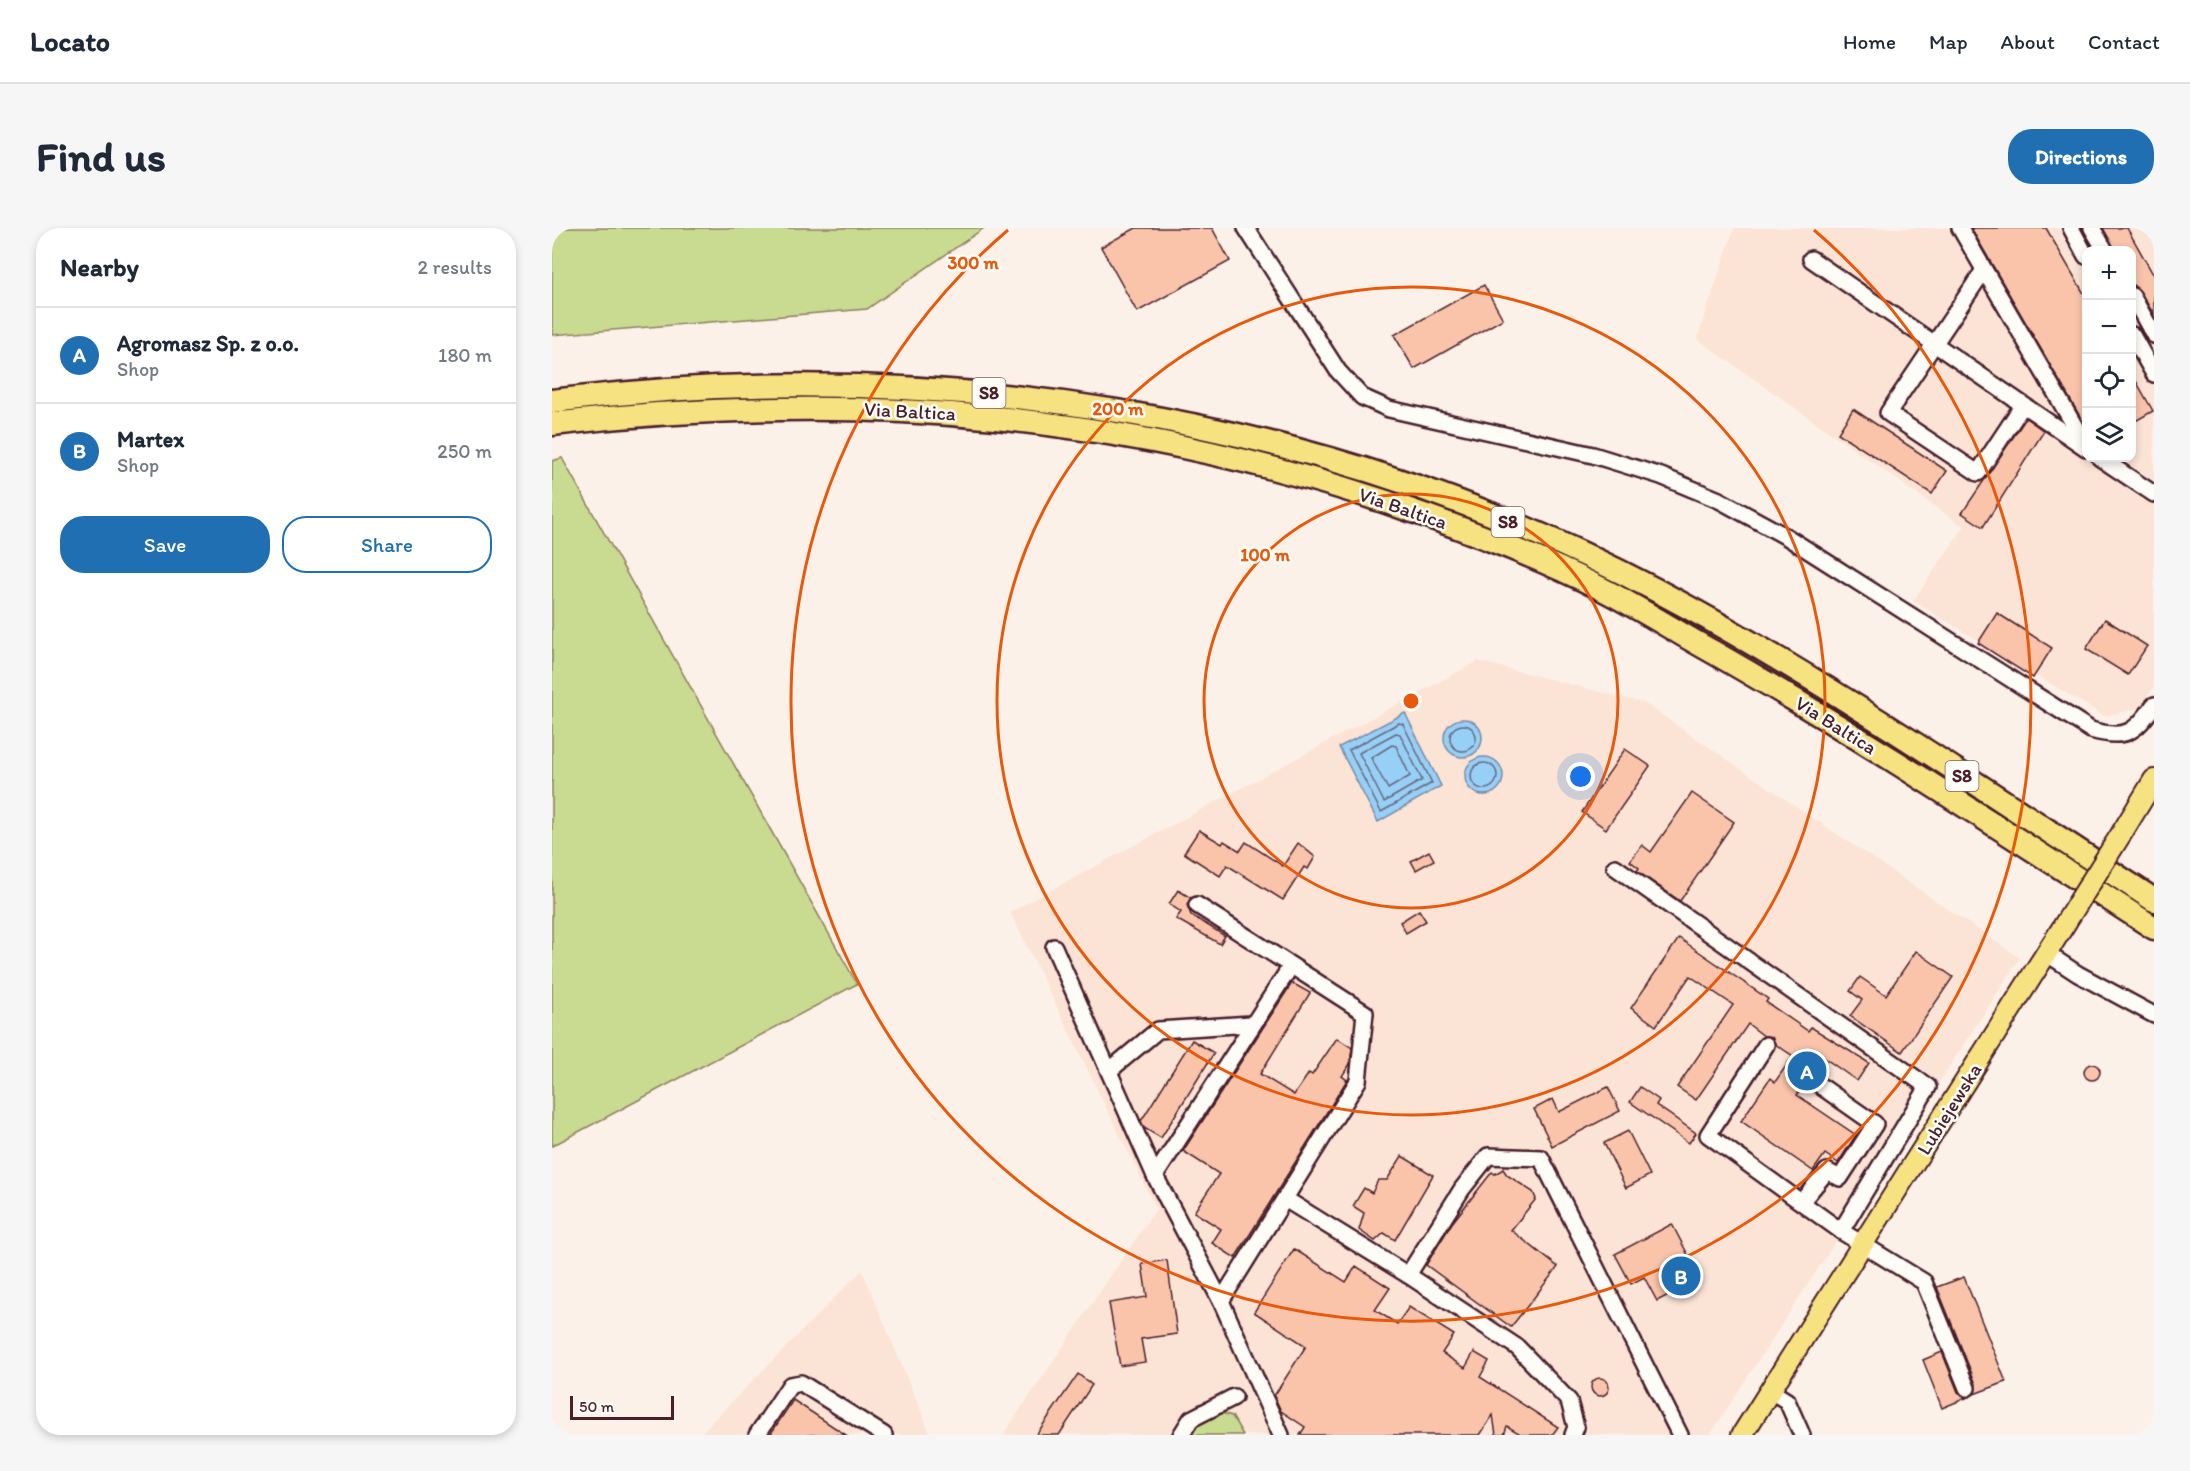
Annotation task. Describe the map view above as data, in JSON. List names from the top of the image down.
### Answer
{
  "streets": {
    "highway": ["S8", "Via Baltica"],
    "main road": ["Lubiejewska"]
  },
  "scale_bar": "50 m",
  "page": {
    "header": "Locato",
    "nav": [
      "Home",
      "Map",
      "About",
      "Contact"
    ],
    "buttons": [
      "Directions",
      ["Save", "Share"]
    ],
    "title": "Find us",
    "heading": ["Nearby", "2 results"],
    "map_buttons": ["+", "−"],
    "list": [
      {
        "mark": "A",
        "name": "Agromasz Sp. z o.o.",
        "note": "Shop",
        "value": "180 m"
      },
      {
        "mark": "B",
        "name": "Martex",
        "note": "Shop",
        "value": "250 m"
      }
    ],
    "pins": ["A", "B"],
    "scale": "50 m"
  },
  "rings": ["300 m", "200 m", "100 m"]
}
